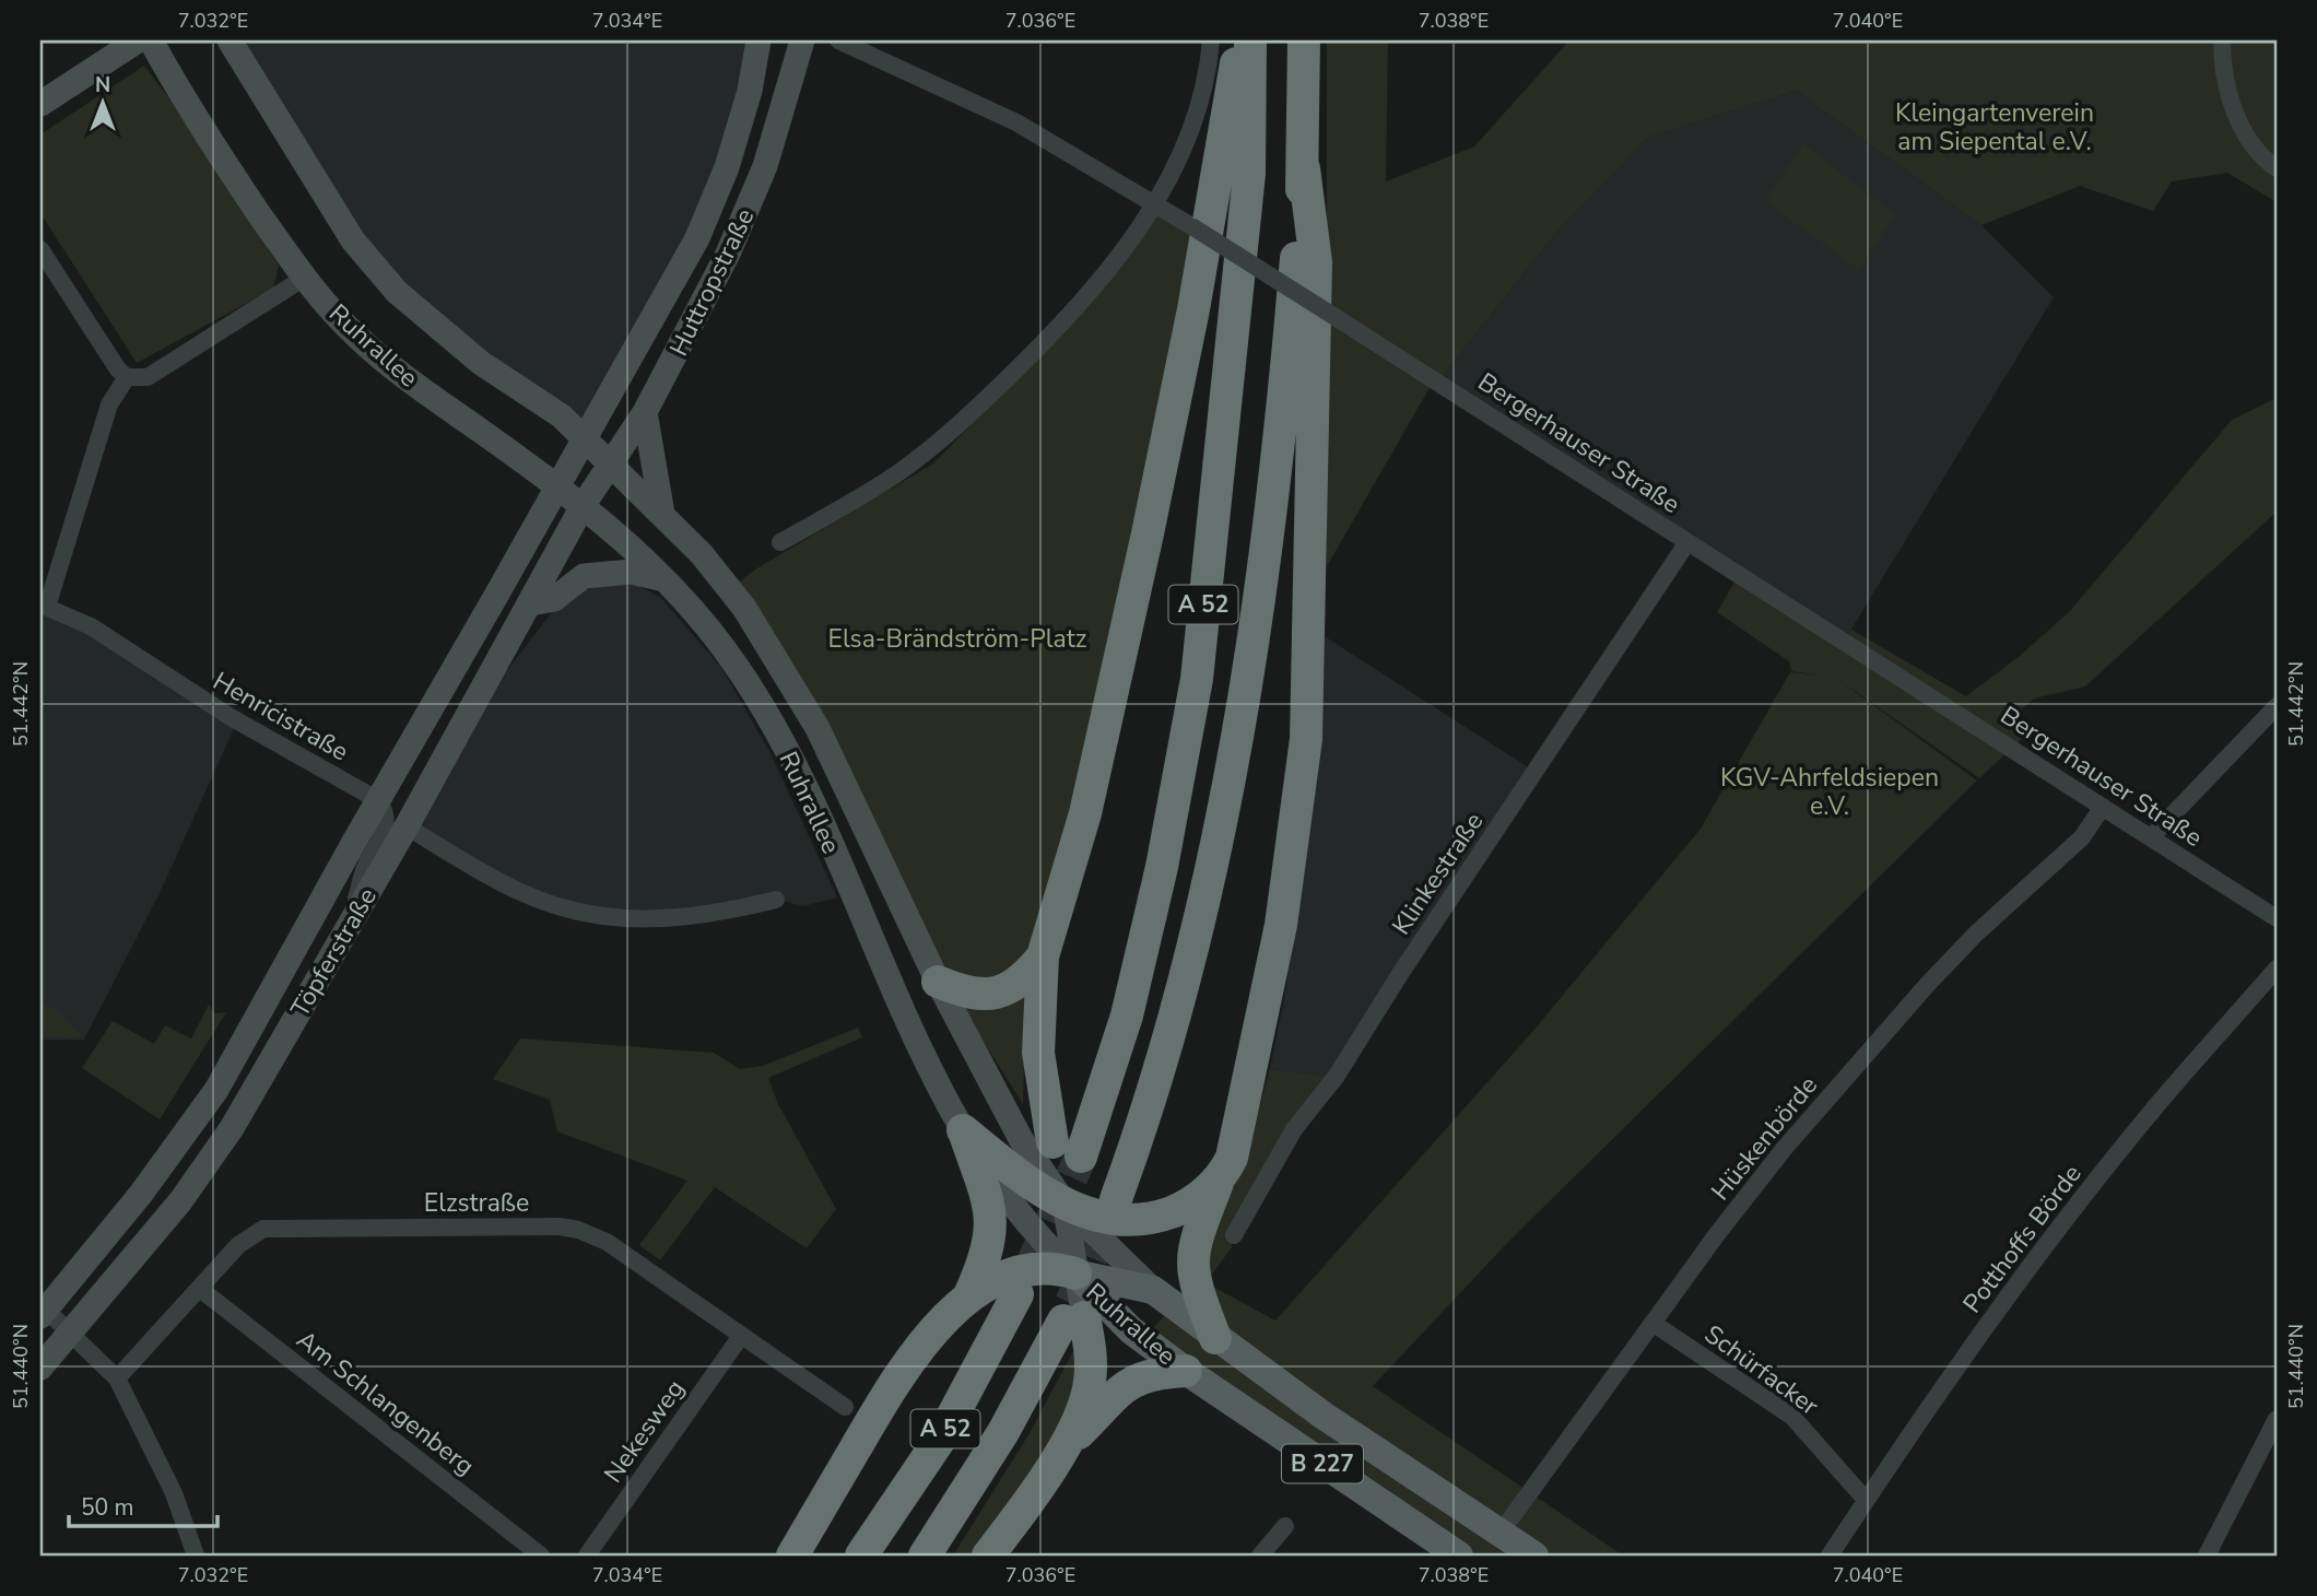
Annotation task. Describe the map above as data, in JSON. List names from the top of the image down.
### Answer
{
  "streets": {
    "highway": ["A 52"],
    "main road": [
      "Huttropstraße",
      "Ruhrallee",
      "Töpferstraße",
      "B 227"
    ],
    "street": [
      "Bergerhauser Straße",
      "Henricistraße",
      "Klinkestraße",
      "Hüskenbörde",
      "Elzstraße",
      "Potthoffs Börde",
      "Schürfacker",
      "Am Schlangenberg",
      "Nekesweg"
    ]
  },
  "crossings": [
    ["Huttropstraße", "Ruhrallee"],
    ["Huttropstraße", "Töpferstraße"],
    ["Ruhrallee", "A 52"],
    ["Ruhrallee", "Töpferstraße"],
    ["Ruhrallee", "Hüskenbörde"],
    ["Bergerhauser Straße", "Klinkestraße"],
    ["Bergerhauser Straße", "Hüskenbörde"],
    ["Henricistraße", "Töpferstraße"],
    ["Hüskenbörde", "Schürfacker"],
    ["Elzstraße", "Am Schlangenberg"],
    ["Elzstraße", "Nekesweg"],
    ["Potthoffs Börde", "Schürfacker"]
  ],
  "parks": ["Kleingartenverein am Siepental e.V.", "Elsa-Brändström-Platz", "KGV-Ahrfeldsiepen e.V."],
  "scale_bar": "50 m",
  "north": "top",
  "coordinates": [
    "7.032°E",
    "7.034°E",
    "7.036°E",
    "7.038°E",
    "7.040°E",
    "51.442°N",
    "51.440°N"
  ]
}
